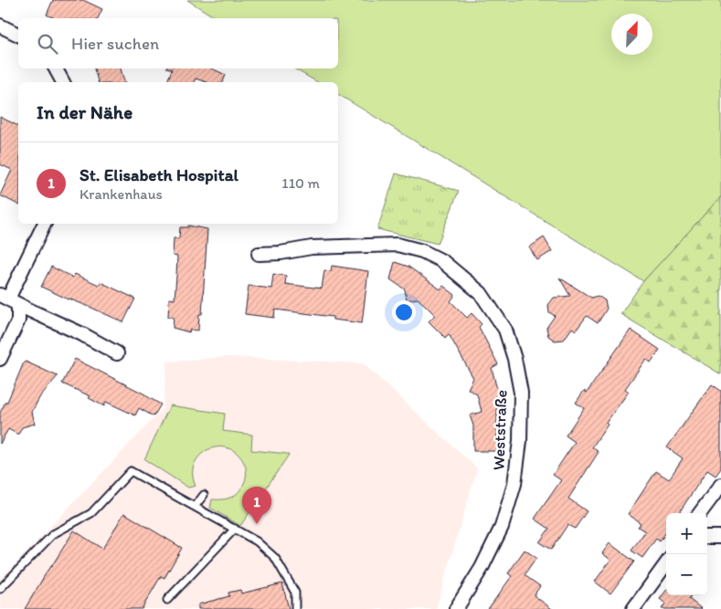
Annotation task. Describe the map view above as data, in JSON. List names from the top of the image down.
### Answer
{
  "streets": {
    "street": ["Weststraße"]
  },
  "north": "top right",
  "page": {
    "search": "Hier suchen",
    "heading": "In der Nähe",
    "list": [
      {
        "mark": "1",
        "name": "St. Elisabeth Hospital",
        "note": "Krankenhaus",
        "value": "110 m"
      }
    ],
    "pins": "1",
    "map_buttons": ["+", "−"]
  }
}
